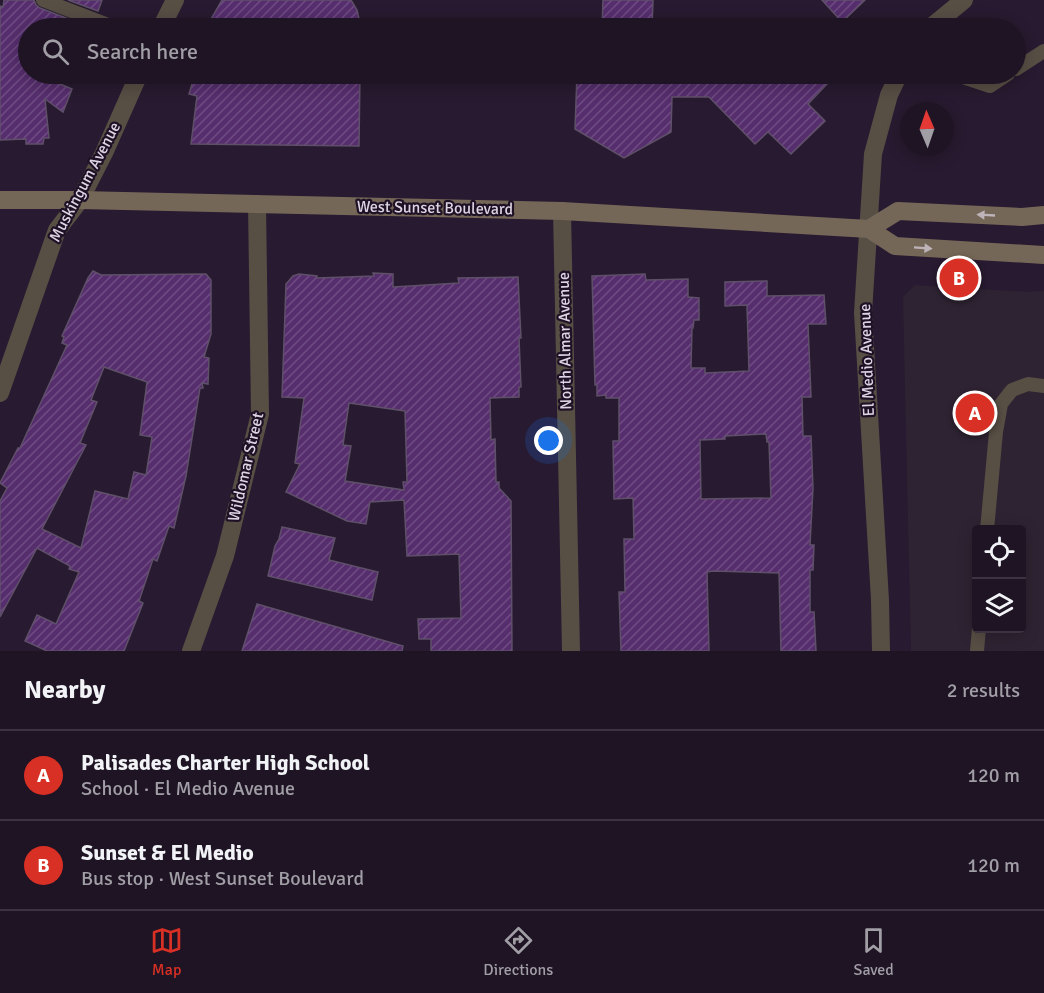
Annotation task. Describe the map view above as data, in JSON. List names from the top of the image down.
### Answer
{
  "streets": {
    "main road": ["West Sunset Boulevard"],
    "street": [
      "Muskingum Avenue",
      "North Almar Avenue",
      "El Medio Avenue",
      "Wildomar Street"
    ]
  },
  "crossings": [
    ["Muskingum Avenue", "West Sunset Boulevard"],
    ["West Sunset Boulevard", "North Almar Avenue"],
    ["West Sunset Boulevard", "El Medio Avenue"],
    ["West Sunset Boulevard", "Wildomar Street"]
  ],
  "north": "top",
  "page": {
    "search": "Search here",
    "pins": ["B", "A"],
    "heading": ["Nearby", "2 results"],
    "list": [
      {
        "mark": "A",
        "name": "Palisades Charter High School",
        "note": "School · El Medio Avenue",
        "value": "120 m"
      },
      {
        "mark": "B",
        "name": "Sunset & El Medio",
        "note": "Bus stop · West Sunset Boulevard",
        "value": "120 m"
      }
    ],
    "nav": ["Map", "Directions", "Saved"]
  }
}
